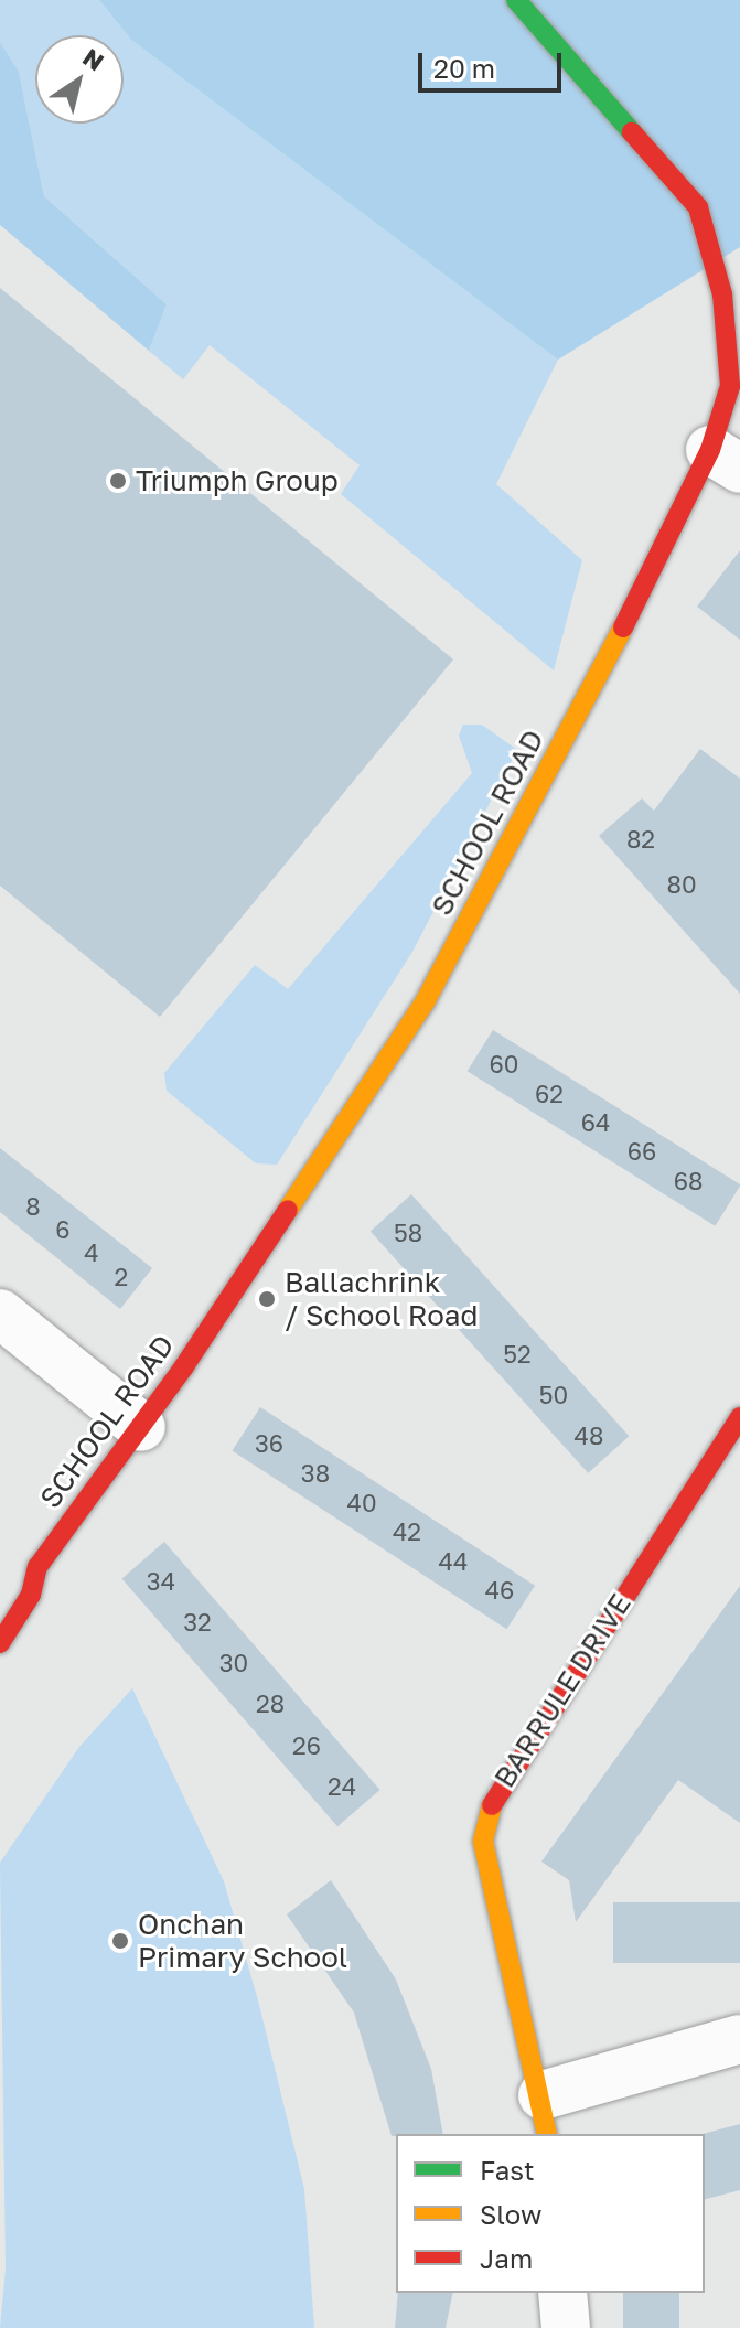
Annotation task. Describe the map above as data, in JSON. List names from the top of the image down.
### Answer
{
  "streets": {
    "street": ["SCHOOL ROAD", "BARRULE DRIVE"]
  },
  "places": ["Triumph Group", "Ballachrink / School Road", "Onchan Primary School"],
  "house_numbers": [
    "82",
    "80",
    "60",
    "62",
    "64",
    "66",
    "68",
    "8",
    "6",
    "58",
    "4",
    "2",
    "52",
    "50",
    "48",
    "36",
    "38",
    "40",
    "42",
    "44",
    "34",
    "46",
    "32",
    "30",
    "28",
    "26",
    "24"
  ],
  "legend": ["Fast", "Slow", "Jam"],
  "scale_bar": "20 m",
  "north": "top right"
}
